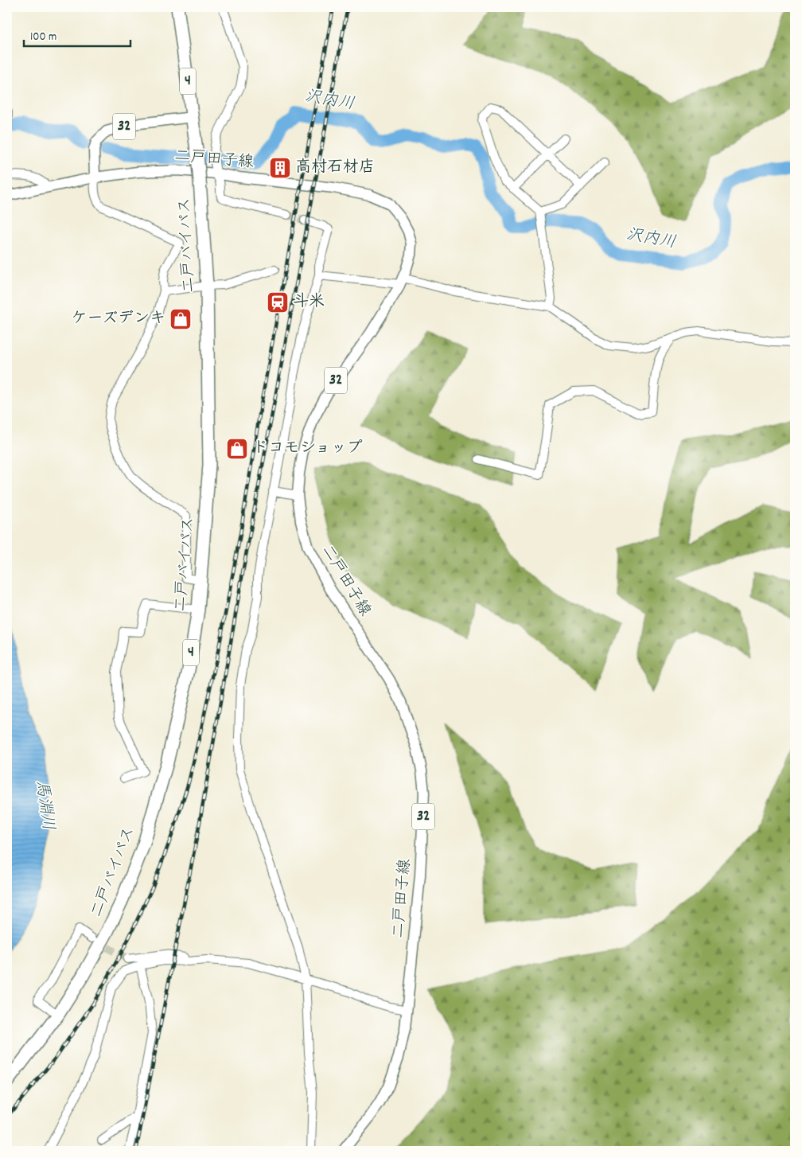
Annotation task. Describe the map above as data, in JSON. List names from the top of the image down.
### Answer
{
  "streets": {
    "highway": ["4", "二戸バイパス"],
    "main road": ["32", "二戸田子線"]
  },
  "crossings": [
    ["32", "二戸田子線"],
    ["32", "二戸バイパス"]
  ],
  "water": ["沢内川", "馬淵川"],
  "places": {
    "building": ["高村石材店"],
    "station": ["斗米"],
    "shop": ["ケーズデンキ", "ドコモショップ"]
  },
  "scale_bar": "100 m"
}
